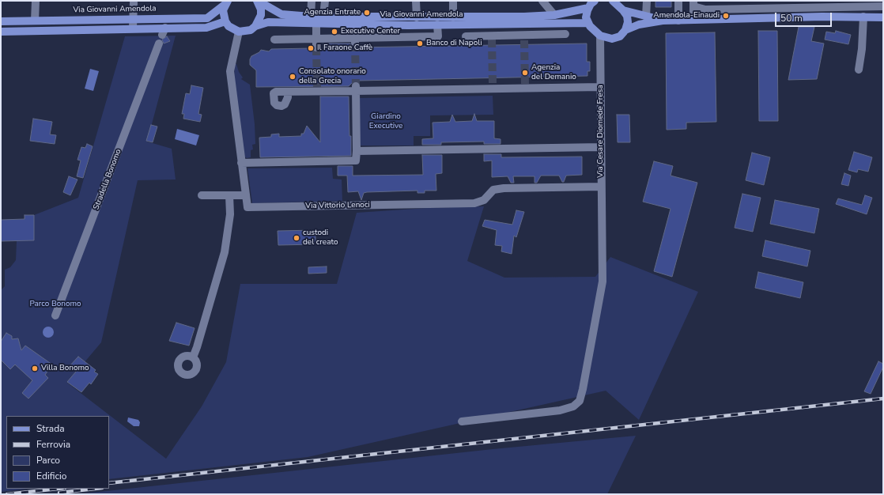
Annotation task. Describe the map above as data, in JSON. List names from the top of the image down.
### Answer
{
  "streets": {
    "main road": ["Via Giovanni Amendola"],
    "street": ["Via Cesare Diomede Fresa", "Stradella Bonomo", "Via Vittorio Lenoci"]
  },
  "crossings": [
    ["Via Giovanni Amendola", "Via Vittorio Lenoci"],
    ["Via Cesare Diomede Fresa", "Via Vittorio Lenoci"]
  ],
  "parks": ["Giardino Executive", "Parco Bonomo"],
  "places": [
    "Agenzia Entrate",
    "Amendola-Einaudi",
    "Executive Center",
    "Banco di Napoli",
    "Il Faraone Caffè",
    "Agenzia del Demanio",
    "Consolato onorario della Grecia",
    "custodi del creato",
    "Villa Bonomo"
  ],
  "legend": [
    "Strada",
    "Ferrovia",
    "Parco",
    "Edificio"
  ],
  "scale_bar": "50 m"
}
